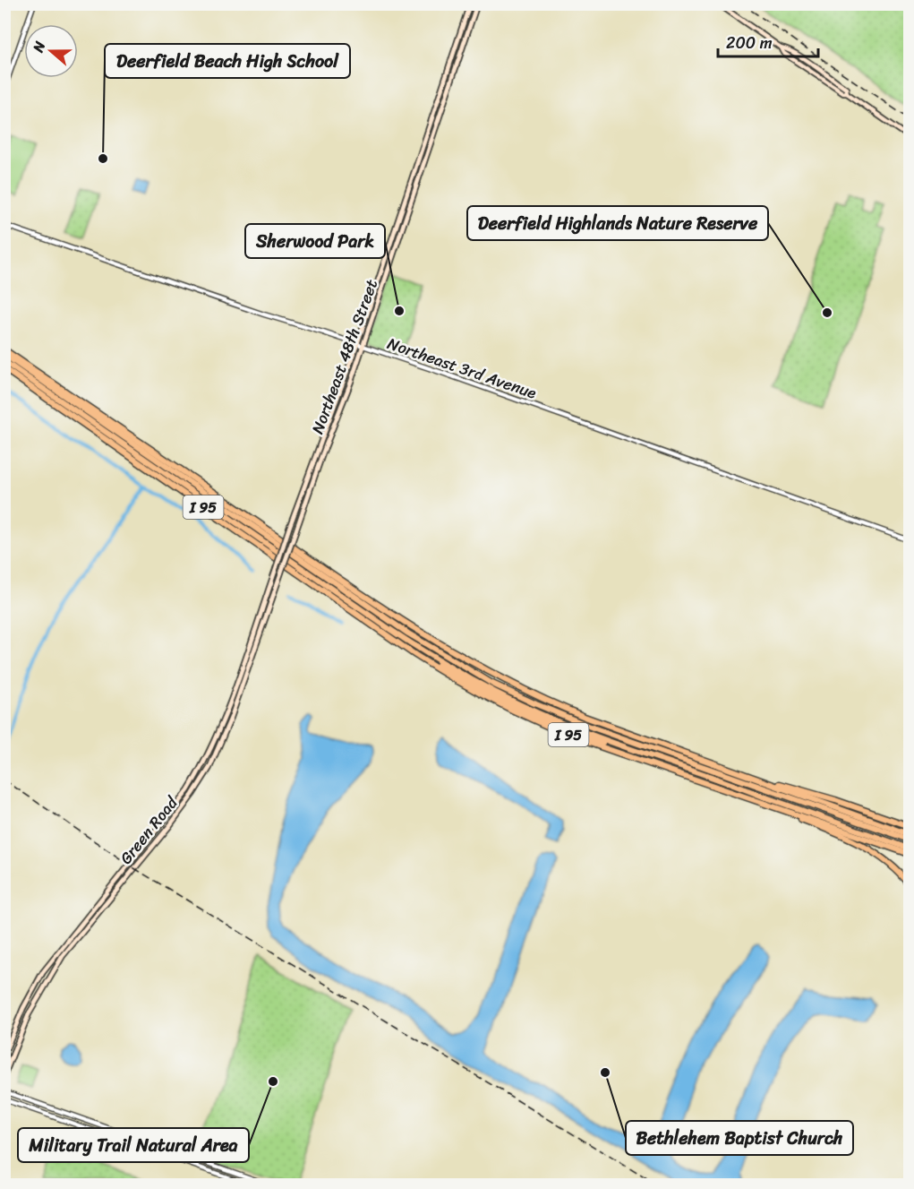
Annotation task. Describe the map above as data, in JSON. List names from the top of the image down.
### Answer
{
  "streets": {
    "highway": ["I 95"],
    "main road": ["Northeast 48th Street", "Green Road"],
    "street": ["Northeast 3rd Avenue"]
  },
  "crossings": [
    ["Northeast 48th Street", "Northeast 3rd Avenue"],
    ["Northeast 48th Street", "Green Road"]
  ],
  "places": [
    "Deerfield Beach High School",
    "Sherwood Park",
    "Deerfield Highlands Nature Reserve",
    "Bethlehem Baptist Church",
    "Military Trail Natural Area"
  ],
  "scale_bar": "200 m",
  "north": "left"
}
